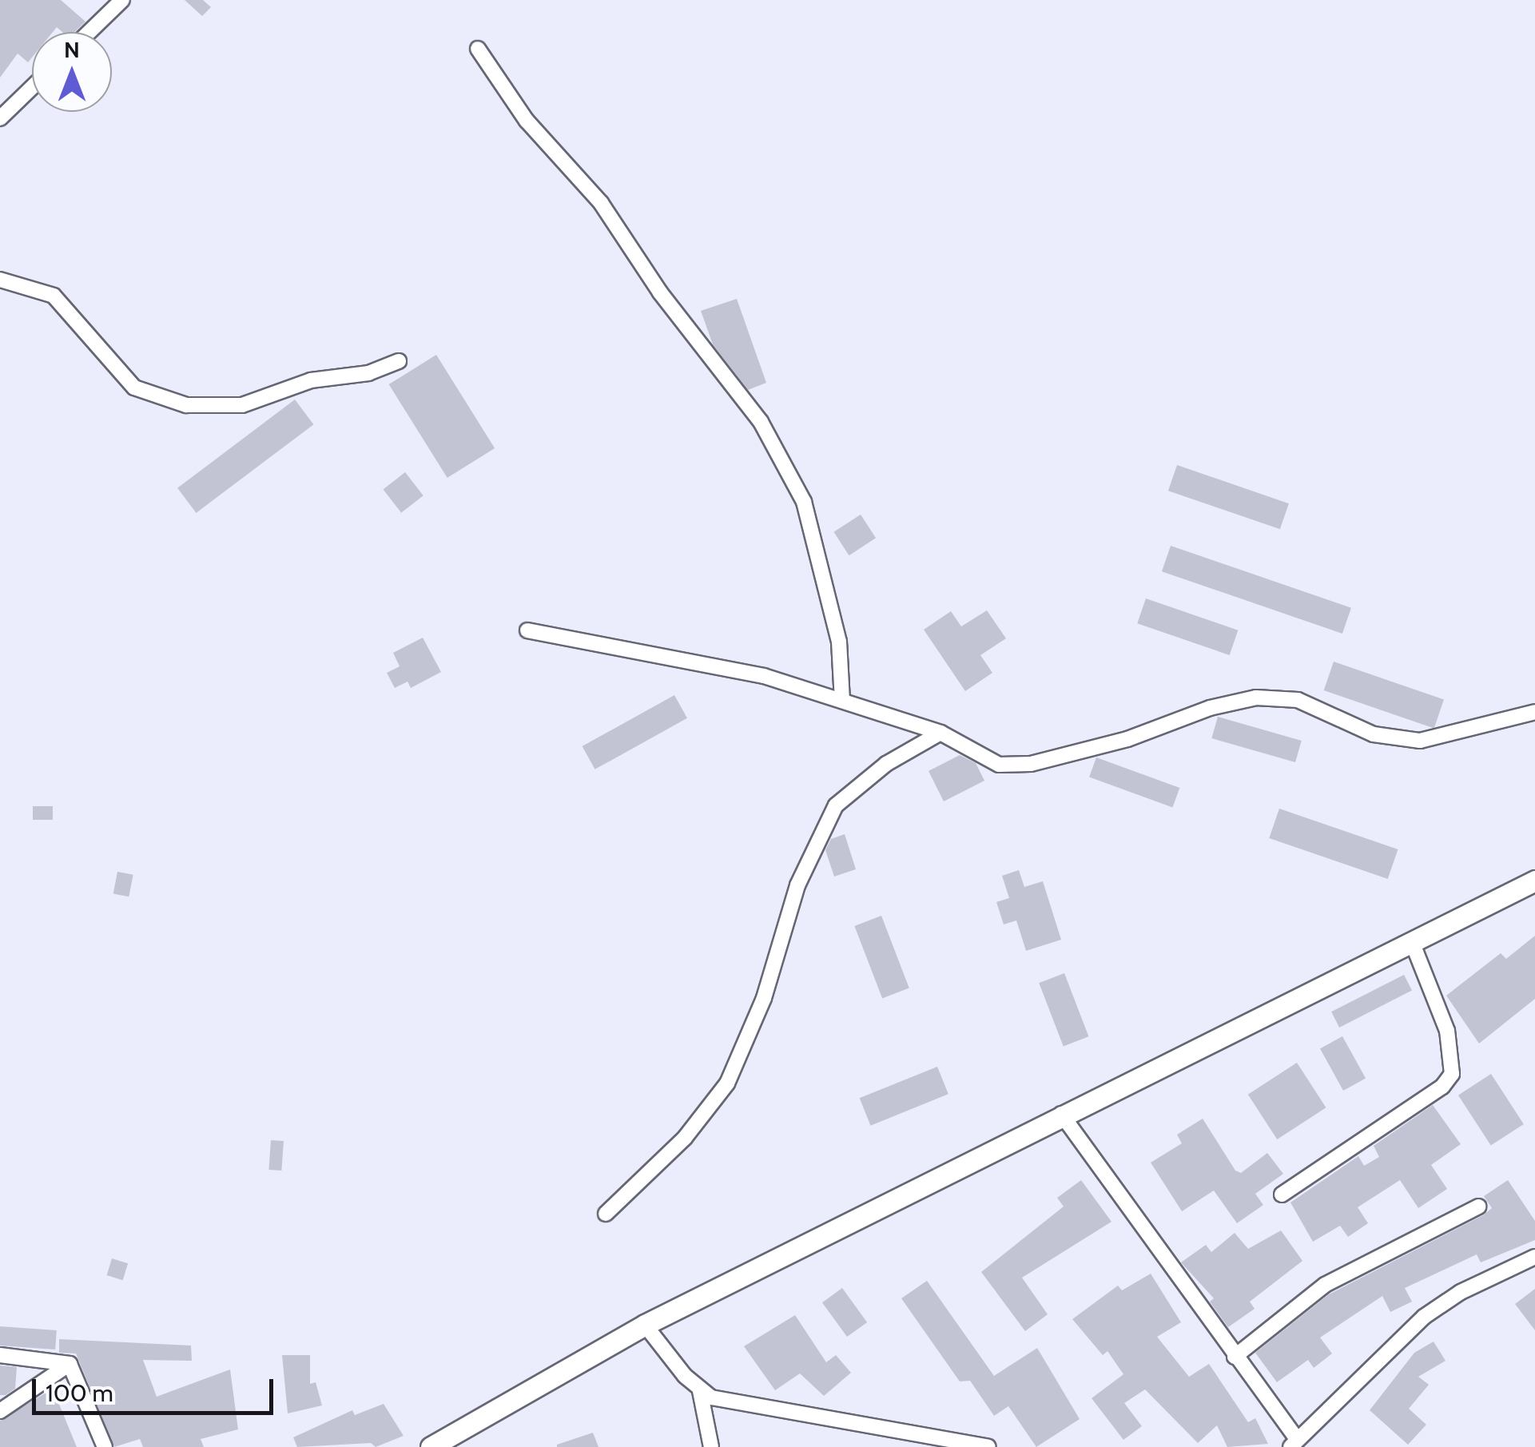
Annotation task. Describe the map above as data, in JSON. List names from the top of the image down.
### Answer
{
  "scale_bar": "100 m",
  "north": "top"
}
